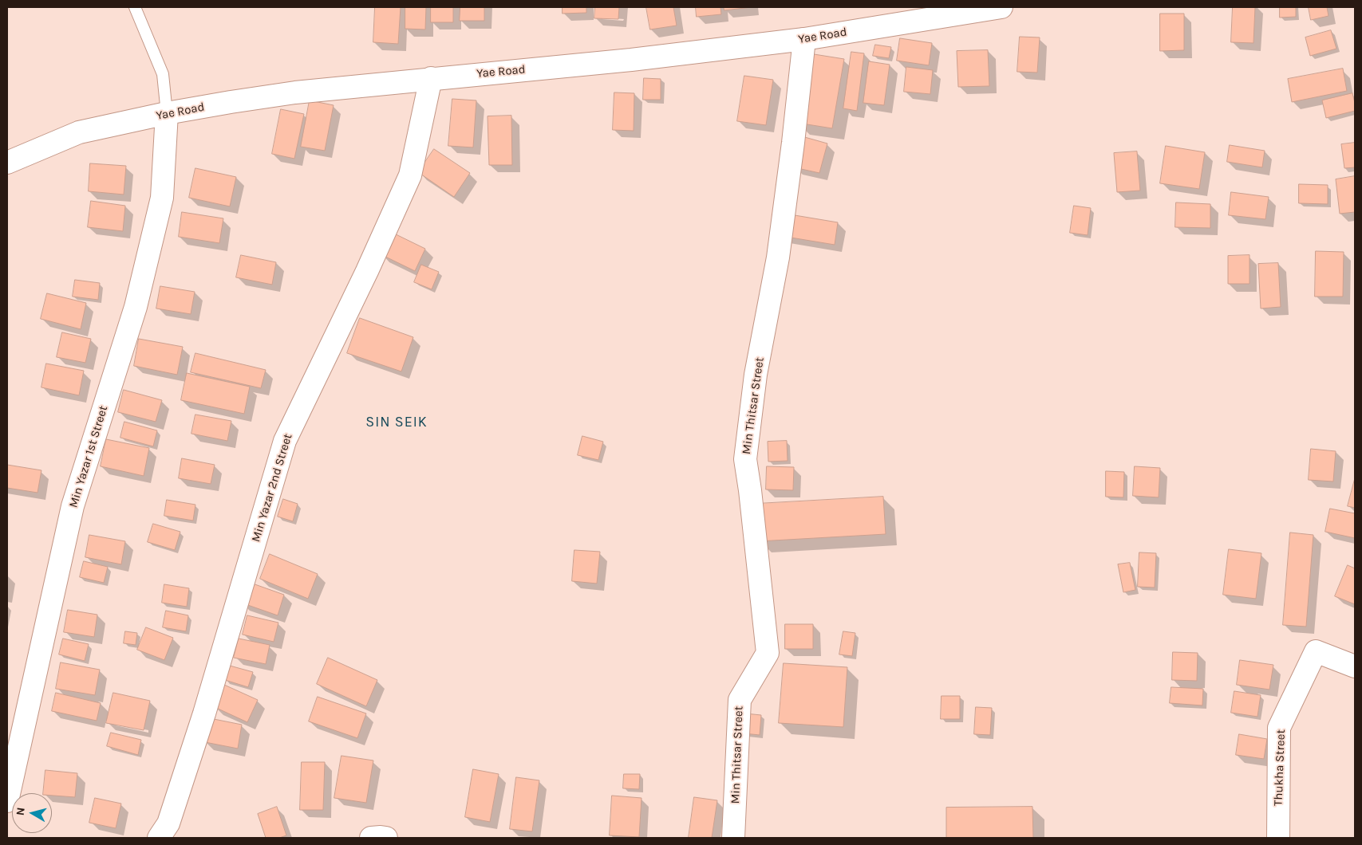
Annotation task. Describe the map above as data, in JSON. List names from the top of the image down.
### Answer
{
  "streets": {
    "street": [
      "Yae Road",
      "Min Thitsar Street",
      "Min Yazar 1st Street",
      "Min Yazar 2nd Street",
      "Thukha Street"
    ]
  },
  "crossings": [
    ["Yae Road", "Min Thitsar Street"],
    ["Yae Road", "Min Yazar 1st Street"],
    ["Yae Road", "Min Yazar 2nd Street"]
  ],
  "districts": ["SIN SEIK"],
  "north": "left"
}
